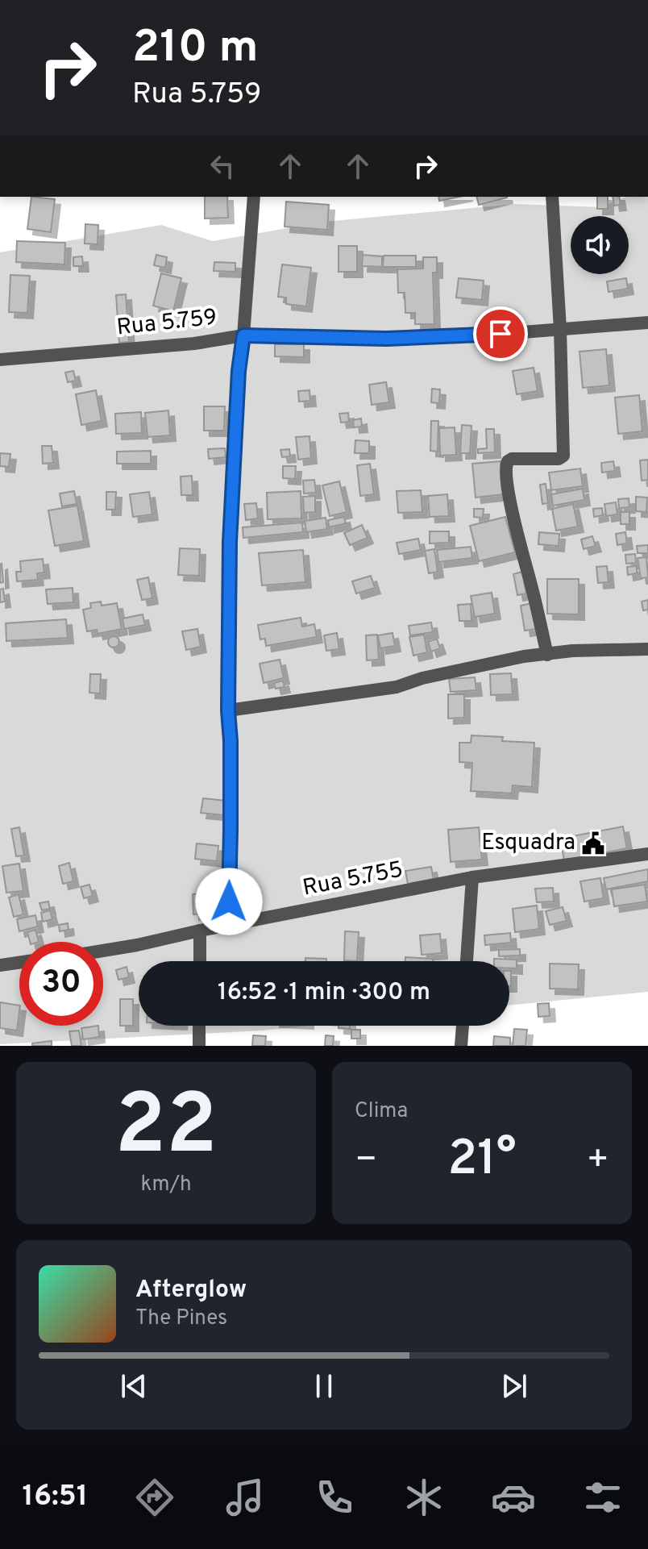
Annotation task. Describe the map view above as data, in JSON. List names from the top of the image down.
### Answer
{
  "streets": {
    "street": ["Rua 5.759", "Rua 5.755"]
  },
  "places": {
    "public building": ["Esquadra"]
  },
  "page": {
    "turn": ["210 m", "Rua 5.759"],
    "limit": "30",
    "trip": "16:52 · 1 min · 300 m",
    "tile": [
      ["22", "km/h"],
      "Clima"
    ],
    "heat": ["−", "21°", "+"],
    "song": ["Afterglow", "The Pines"],
    "tabs": "16:51"
  }
}
